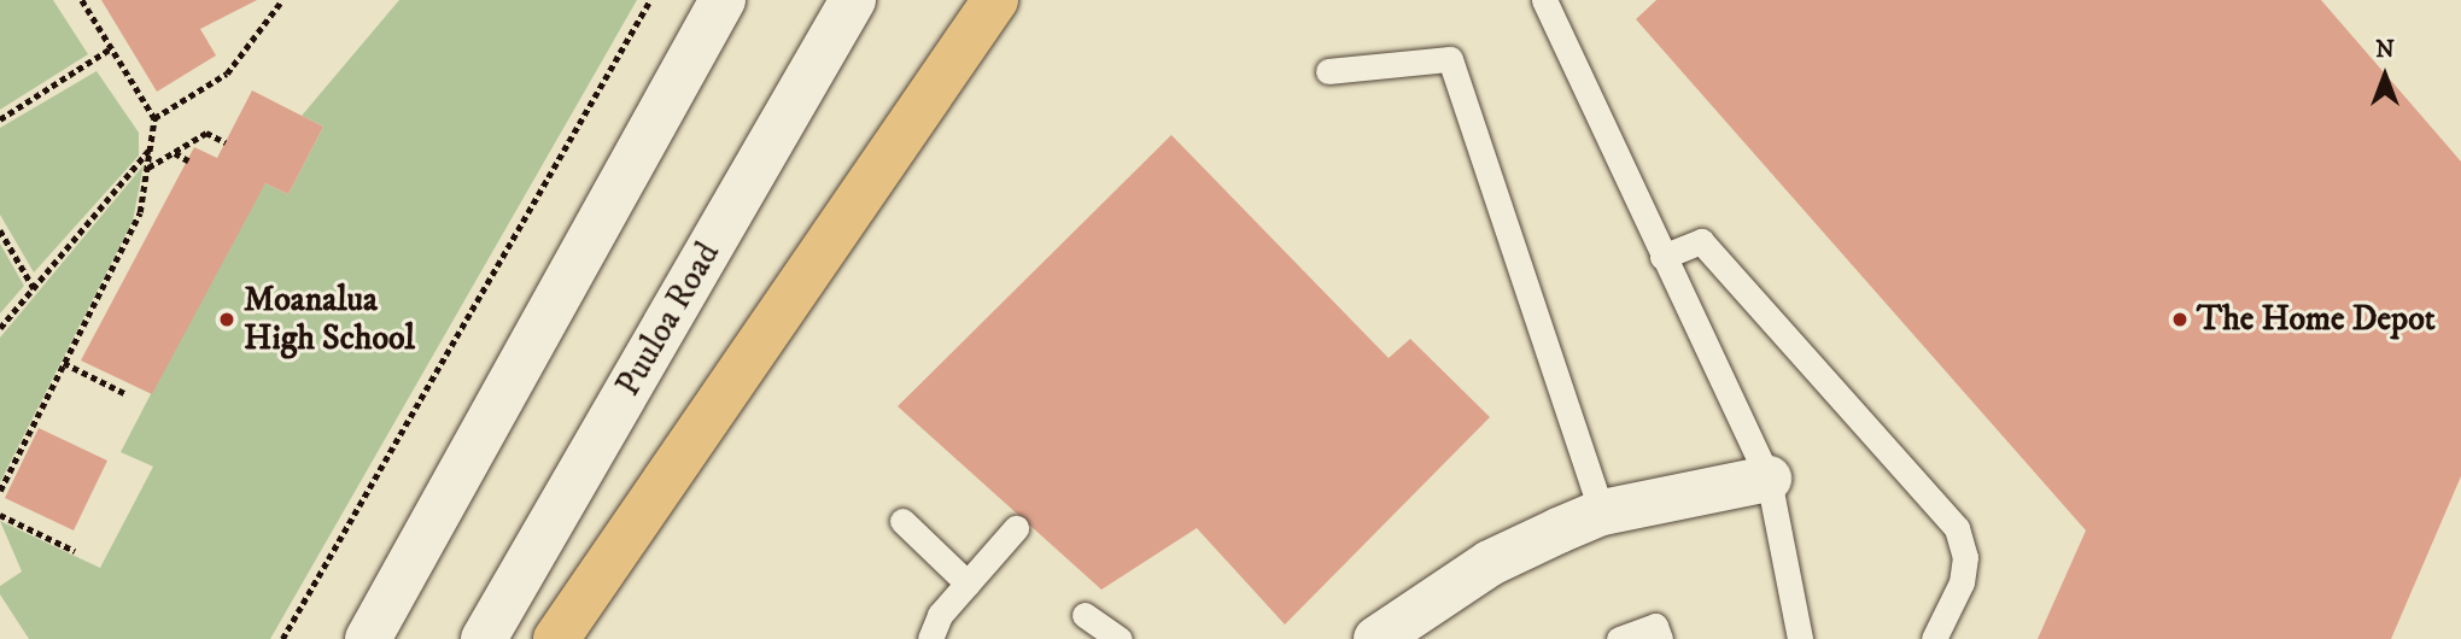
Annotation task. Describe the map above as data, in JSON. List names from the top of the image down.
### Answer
{
  "streets": {
    "main road": ["Puuloa Road"]
  },
  "places": ["Moanalua High School", "The Home Depot"],
  "north": "top"
}
